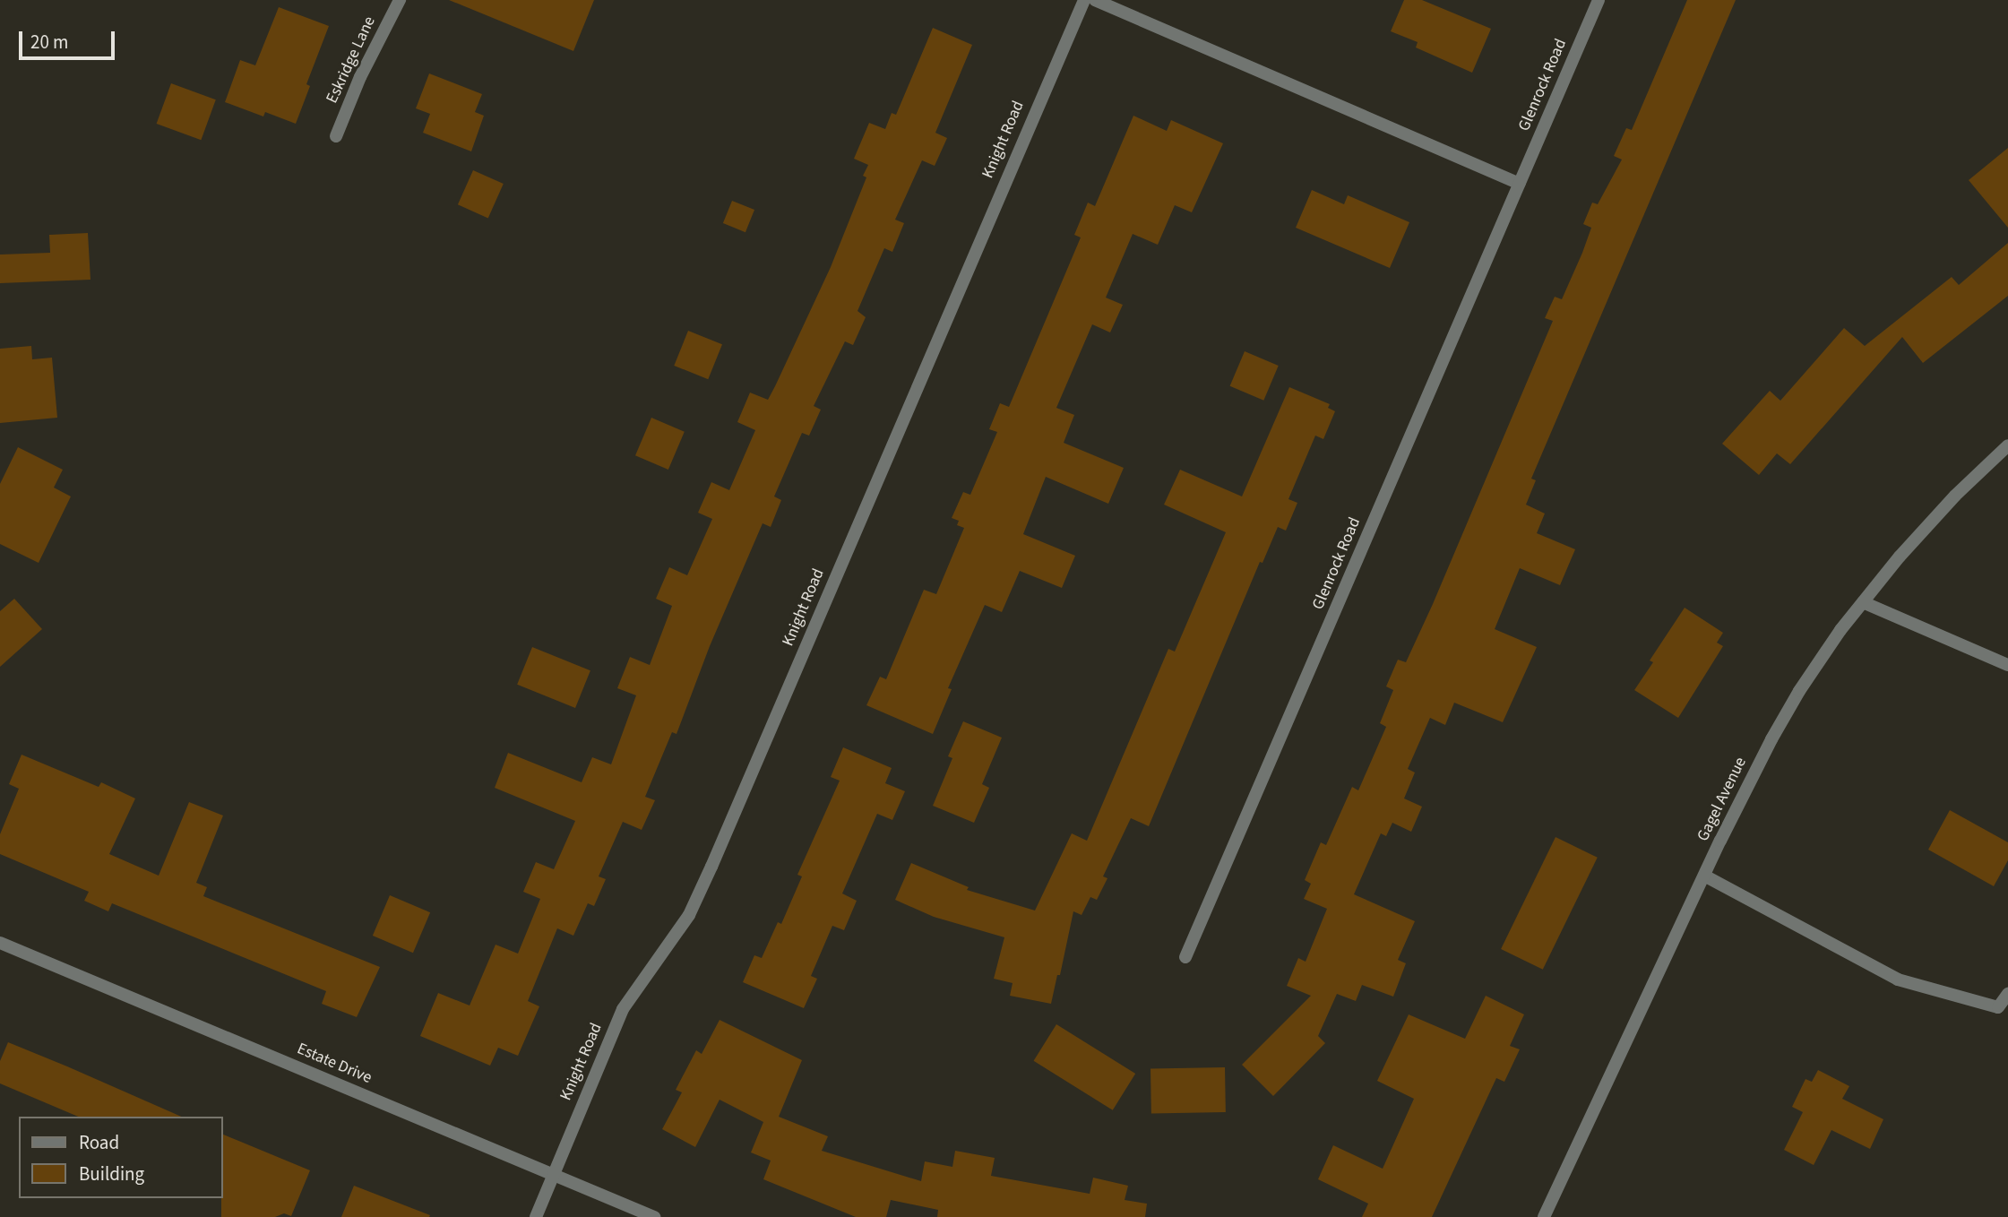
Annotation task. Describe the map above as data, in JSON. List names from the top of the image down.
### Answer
{
  "streets": {
    "street": [
      "Eskridge Lane",
      "Glenrock Road",
      "Knight Road",
      "Gagel Avenue",
      "Estate Drive"
    ]
  },
  "crossings": [
    ["Knight Road", "Estate Drive"]
  ],
  "legend": ["Road", "Building"],
  "scale_bar": "20 m"
}
